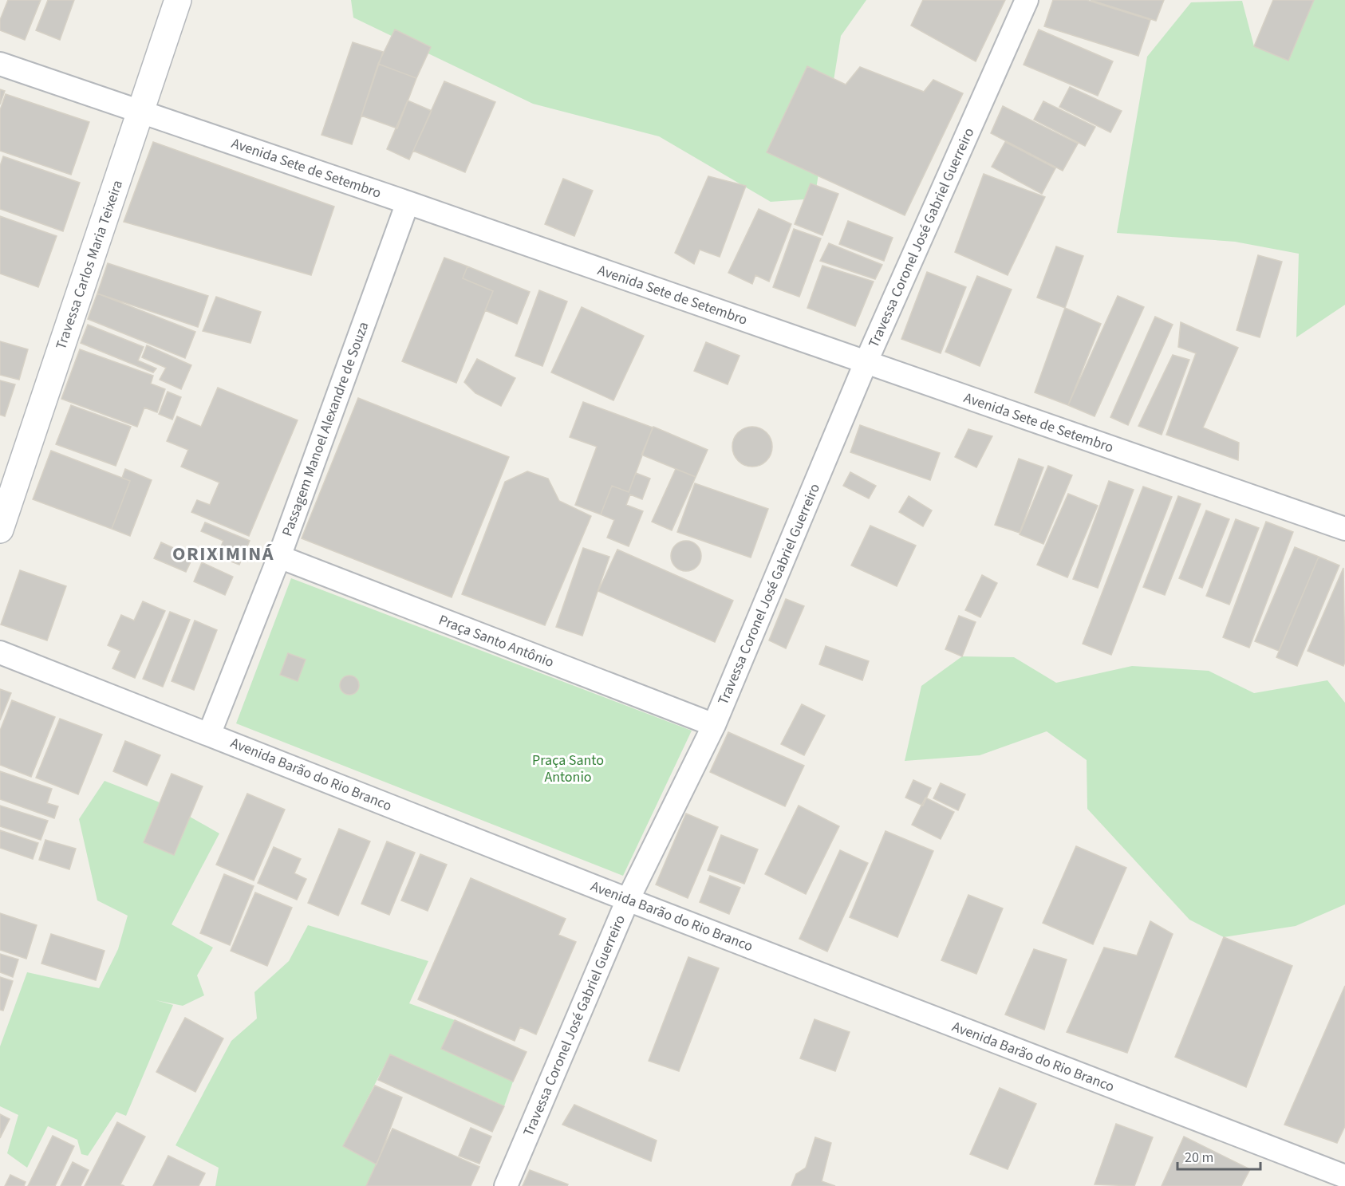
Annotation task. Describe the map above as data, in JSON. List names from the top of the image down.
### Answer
{
  "streets": {
    "street": [
      "Avenida Sete de Setembro",
      "Travessa Coronel José Gabriel Guerreiro",
      "Travessa Carlos Maria Teixeira",
      "Passagem Manoel Alexandre de Souza",
      "Praça Santo Antônio",
      "Avenida Barão do Rio Branco"
    ]
  },
  "crossings": [
    ["Avenida Sete de Setembro", "Travessa Coronel José Gabriel Guerreiro"],
    ["Avenida Sete de Setembro", "Travessa Carlos Maria Teixeira"],
    ["Avenida Sete de Setembro", "Passagem Manoel Alexandre de Souza"],
    ["Travessa Coronel José Gabriel Guerreiro", "Praça Santo Antônio"],
    ["Travessa Coronel José Gabriel Guerreiro", "Avenida Barão do Rio Branco"],
    ["Passagem Manoel Alexandre de Souza", "Praça Santo Antônio"],
    ["Passagem Manoel Alexandre de Souza", "Avenida Barão do Rio Branco"]
  ],
  "districts": ["ORIXIMINÁ"],
  "parks": ["Praça Santo Antonio"],
  "scale_bar": "20 m"
}
